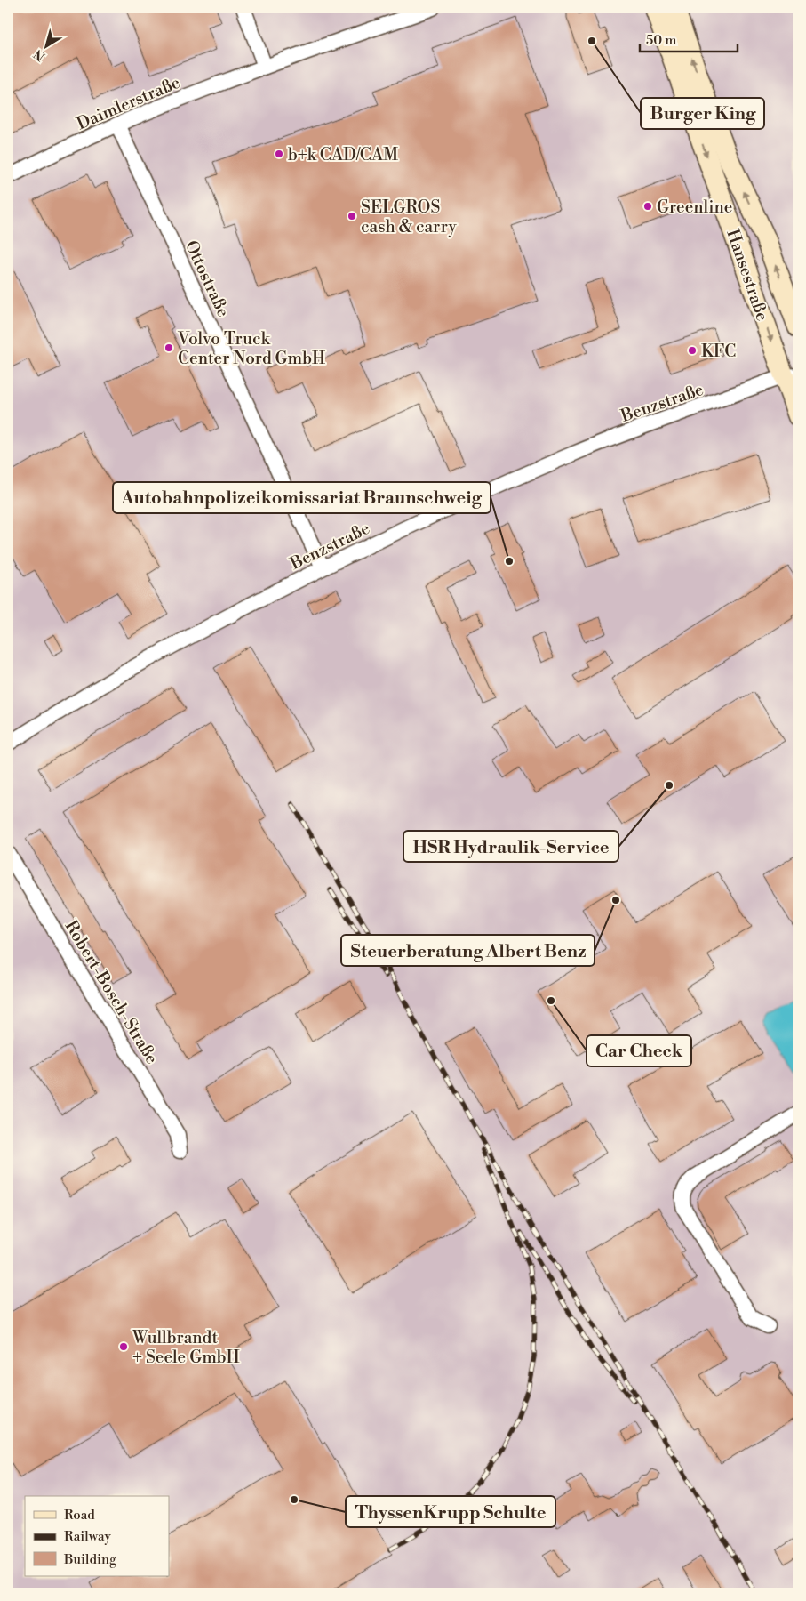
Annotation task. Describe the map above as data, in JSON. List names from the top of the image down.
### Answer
{
  "streets": {
    "main road": ["Hansestraße"],
    "street": [
      "Daimlerstraße",
      "Ottostraße",
      "Benzstraße",
      "Robert-Bosch-Straße"
    ]
  },
  "crossings": [
    ["Daimlerstraße", "Ottostraße"],
    ["Hansestraße", "Benzstraße"],
    ["Ottostraße", "Benzstraße"]
  ],
  "places": [
    "Burger King",
    "b+k CAD/CAM",
    "Greenline",
    "SELGROS cash & carry",
    "Volvo Truck Center Nord GmbH",
    "KFC",
    "Autobahnpolizeikomissariat Braunschweig",
    "HSR Hydraulik-Service",
    "Steuerberatung Albert Benz",
    "Car Check",
    "Wullbrandt + Seele GmbH",
    "ThyssenKrupp Schulte"
  ],
  "legend": ["Road", "Railway", "Building"],
  "scale_bar": "50 m",
  "north": "bottom left"
}
